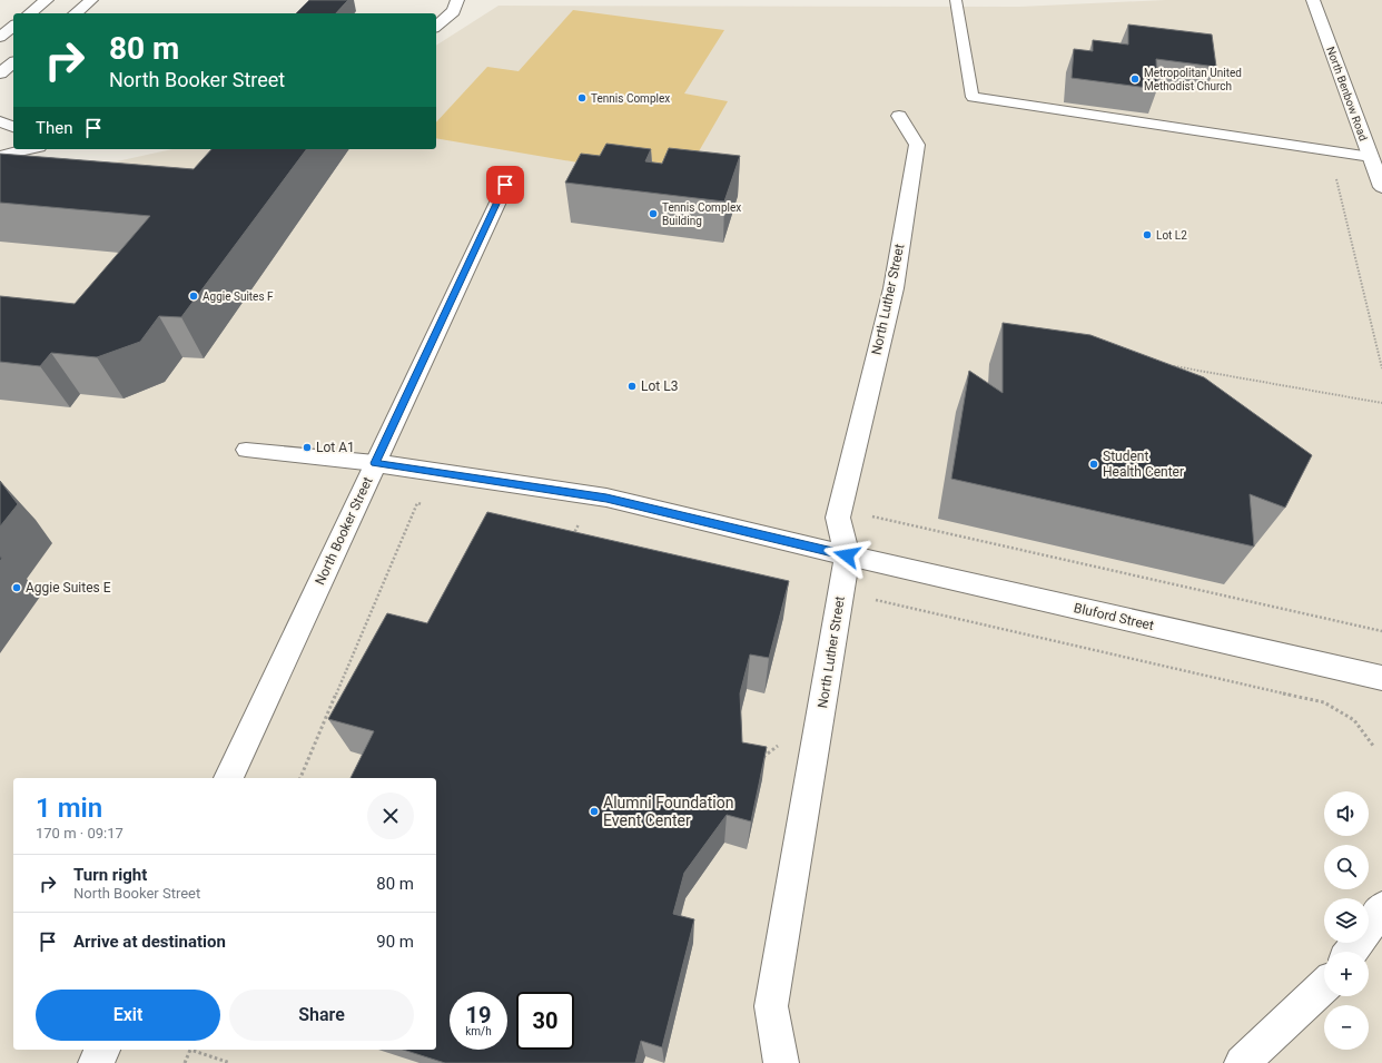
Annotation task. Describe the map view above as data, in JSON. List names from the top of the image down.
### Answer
{
  "streets": {
    "main road": [
      "North Benbow Road",
      "North Luther Street",
      "North Booker Street",
      "Bluford Street"
    ]
  },
  "crossings": [
    ["North Luther Street", "Bluford Street"],
    ["North Booker Street", "Bluford Street"]
  ],
  "places": [
    "Metropolitan United Methodist Church",
    "Tennis Complex",
    "Tennis Complex Building",
    "Lot L2",
    "Aggie Suites F",
    "Lot L3",
    "Lot A1",
    "Student Health Center",
    "Aggie Suites E",
    "Alumni Foundation Event Center"
  ],
  "page": {
    "turn": ["80 m", "North Booker Street"],
    "then": "Then",
    "heading": ["1 min", "170 m · 09:17"],
    "map_buttons": ["+", "−"],
    "list": [
      {
        "name": "Turn right",
        "note": "North Booker Street",
        "value": "80 m"
      },
      {
        "name": "Arrive at destination",
        "value": "90 m"
      }
    ],
    "buttons": ["Exit", "Share"],
    "speed": "19 km/h",
    "limit": "30"
  }
}
